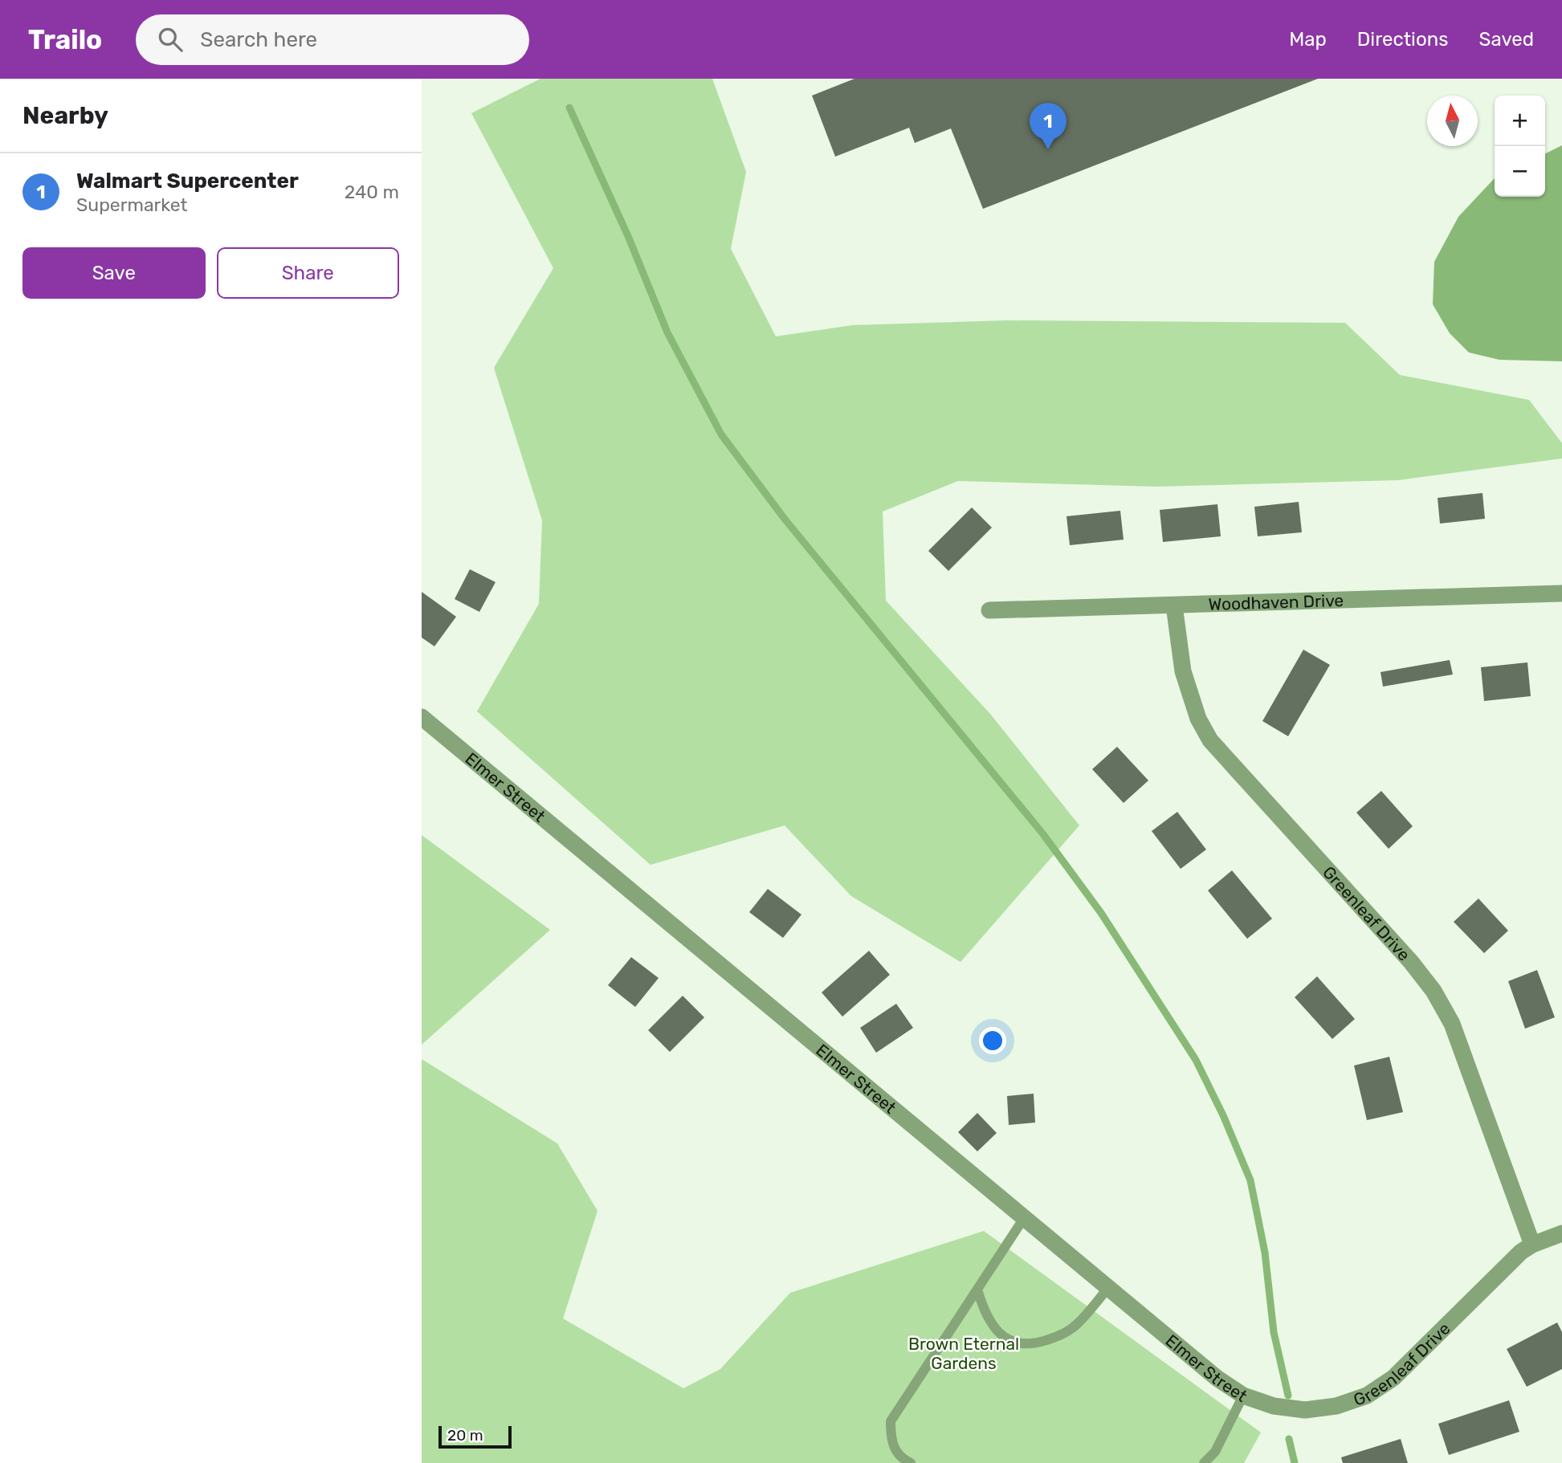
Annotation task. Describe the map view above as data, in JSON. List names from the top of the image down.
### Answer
{
  "streets": {
    "street": ["Woodhaven Drive", "Elmer Street", "Greenleaf Drive"]
  },
  "crossings": [
    ["Woodhaven Drive", "Greenleaf Drive"],
    ["Elmer Street", "Greenleaf Drive"]
  ],
  "parks": ["Brown Eternal Gardens"],
  "scale_bar": "20 m",
  "north": "top",
  "page": {
    "header": "Trailo",
    "search": "Search here",
    "nav": ["Map", "Directions", "Saved"],
    "heading": "Nearby",
    "map_buttons": ["+", "−"],
    "pins": "1",
    "list": [
      {
        "mark": "1",
        "name": "Walmart Supercenter",
        "note": "Supermarket",
        "value": "240 m"
      }
    ],
    "buttons": ["Save", "Share"],
    "scale": "20 m"
  }
}
